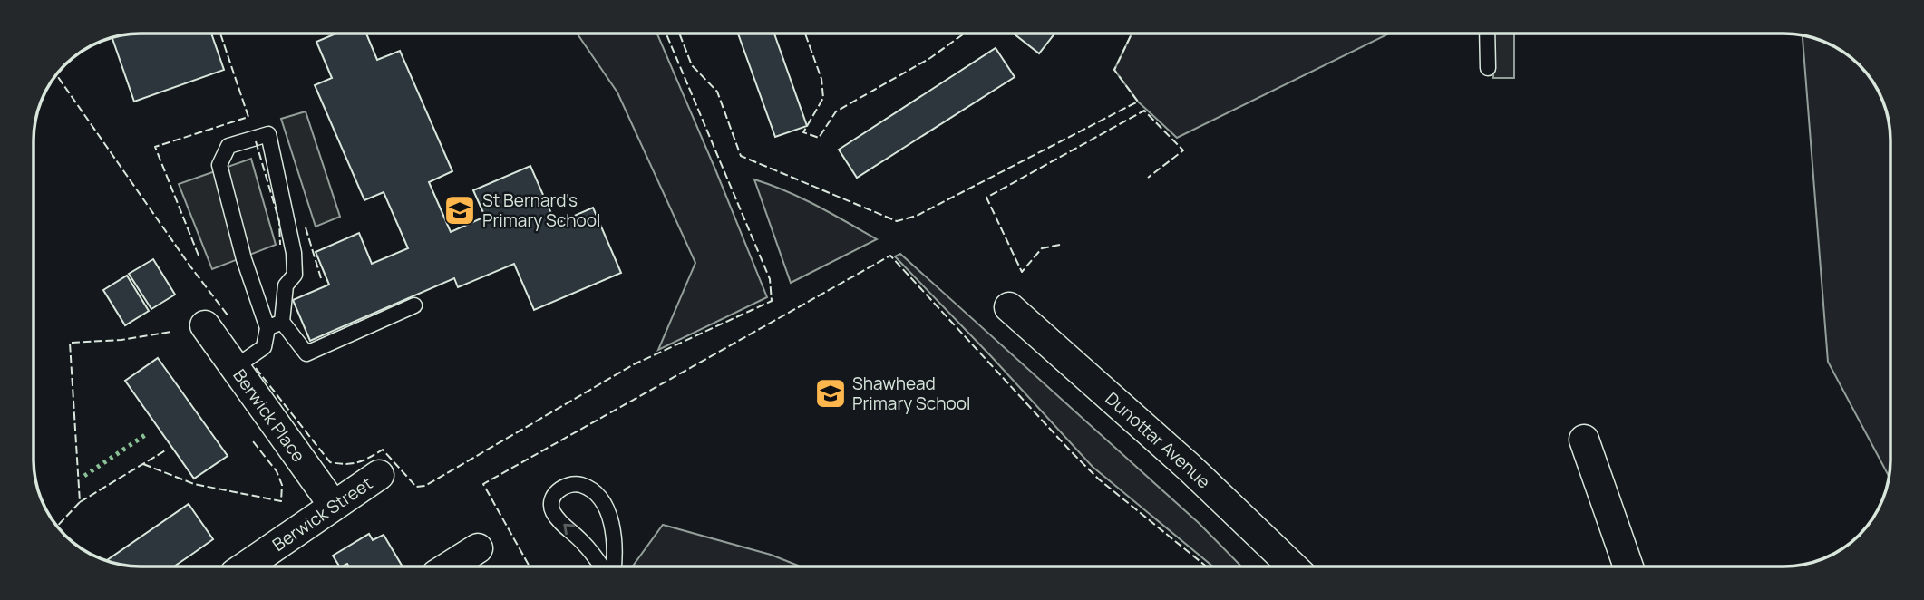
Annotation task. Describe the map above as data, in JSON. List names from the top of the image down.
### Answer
{
  "streets": {
    "street": ["Berwick Place", "Dunottar Avenue", "Berwick Street"]
  },
  "crossings": [
    ["Berwick Place", "Berwick Street"]
  ],
  "places": {
    "school or university": ["St Bernard's Primary School", "Shawhead Primary School"]
  }
}
